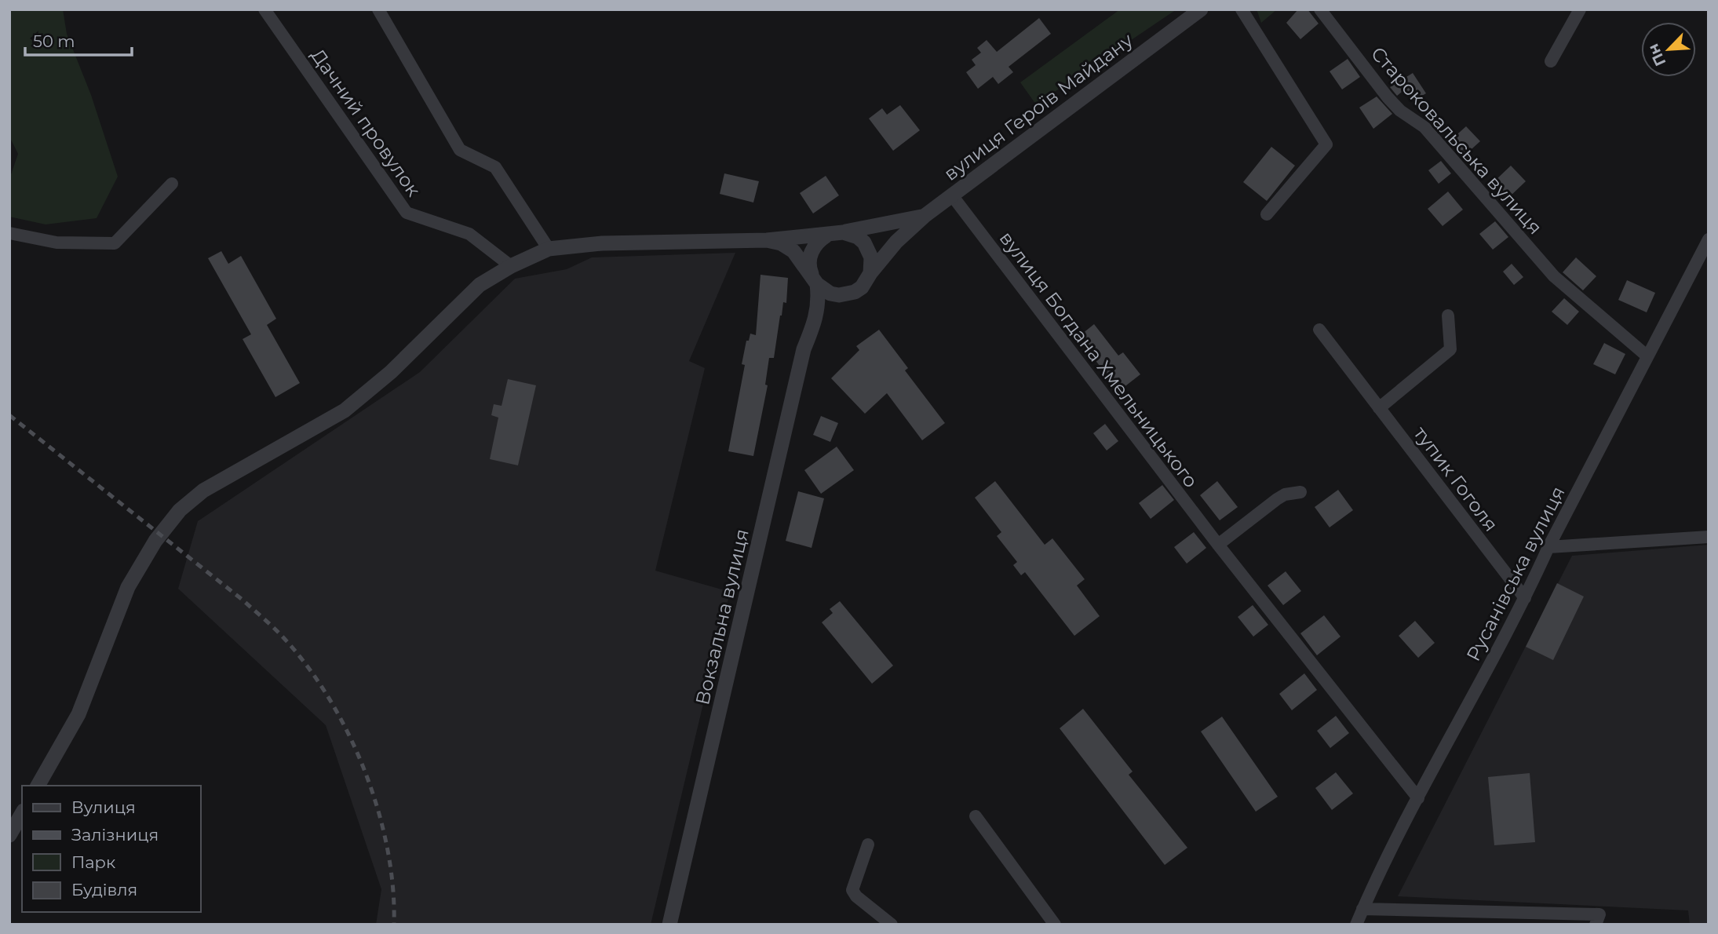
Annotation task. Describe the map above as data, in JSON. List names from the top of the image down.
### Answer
{
  "streets": {
    "street": [
      "вулиця Героїв Майдану",
      "Дачний провулок",
      "Староковальська вулиця",
      "вулиця Богдана Хмельницького",
      "тупик Гоголя",
      "Русанівська вулиця",
      "Вокзальна вулиця"
    ]
  },
  "crossings": [
    ["вулиця Героїв Майдану", "Дачний провулок"],
    ["вулиця Героїв Майдану", "вулиця Богдана Хмельницького"],
    ["вулиця Героїв Майдану", "Вокзальна вулиця"],
    ["Староковальська вулиця", "Русанівська вулиця"],
    ["вулиця Богдана Хмельницького", "Русанівська вулиця"],
    ["тупик Гоголя", "Русанівська вулиця"]
  ],
  "legend": [
    "Вулиця",
    "Залізниця",
    "Парк",
    "Будівля"
  ],
  "scale_bar": "50 m",
  "north": "bottom left"
}
